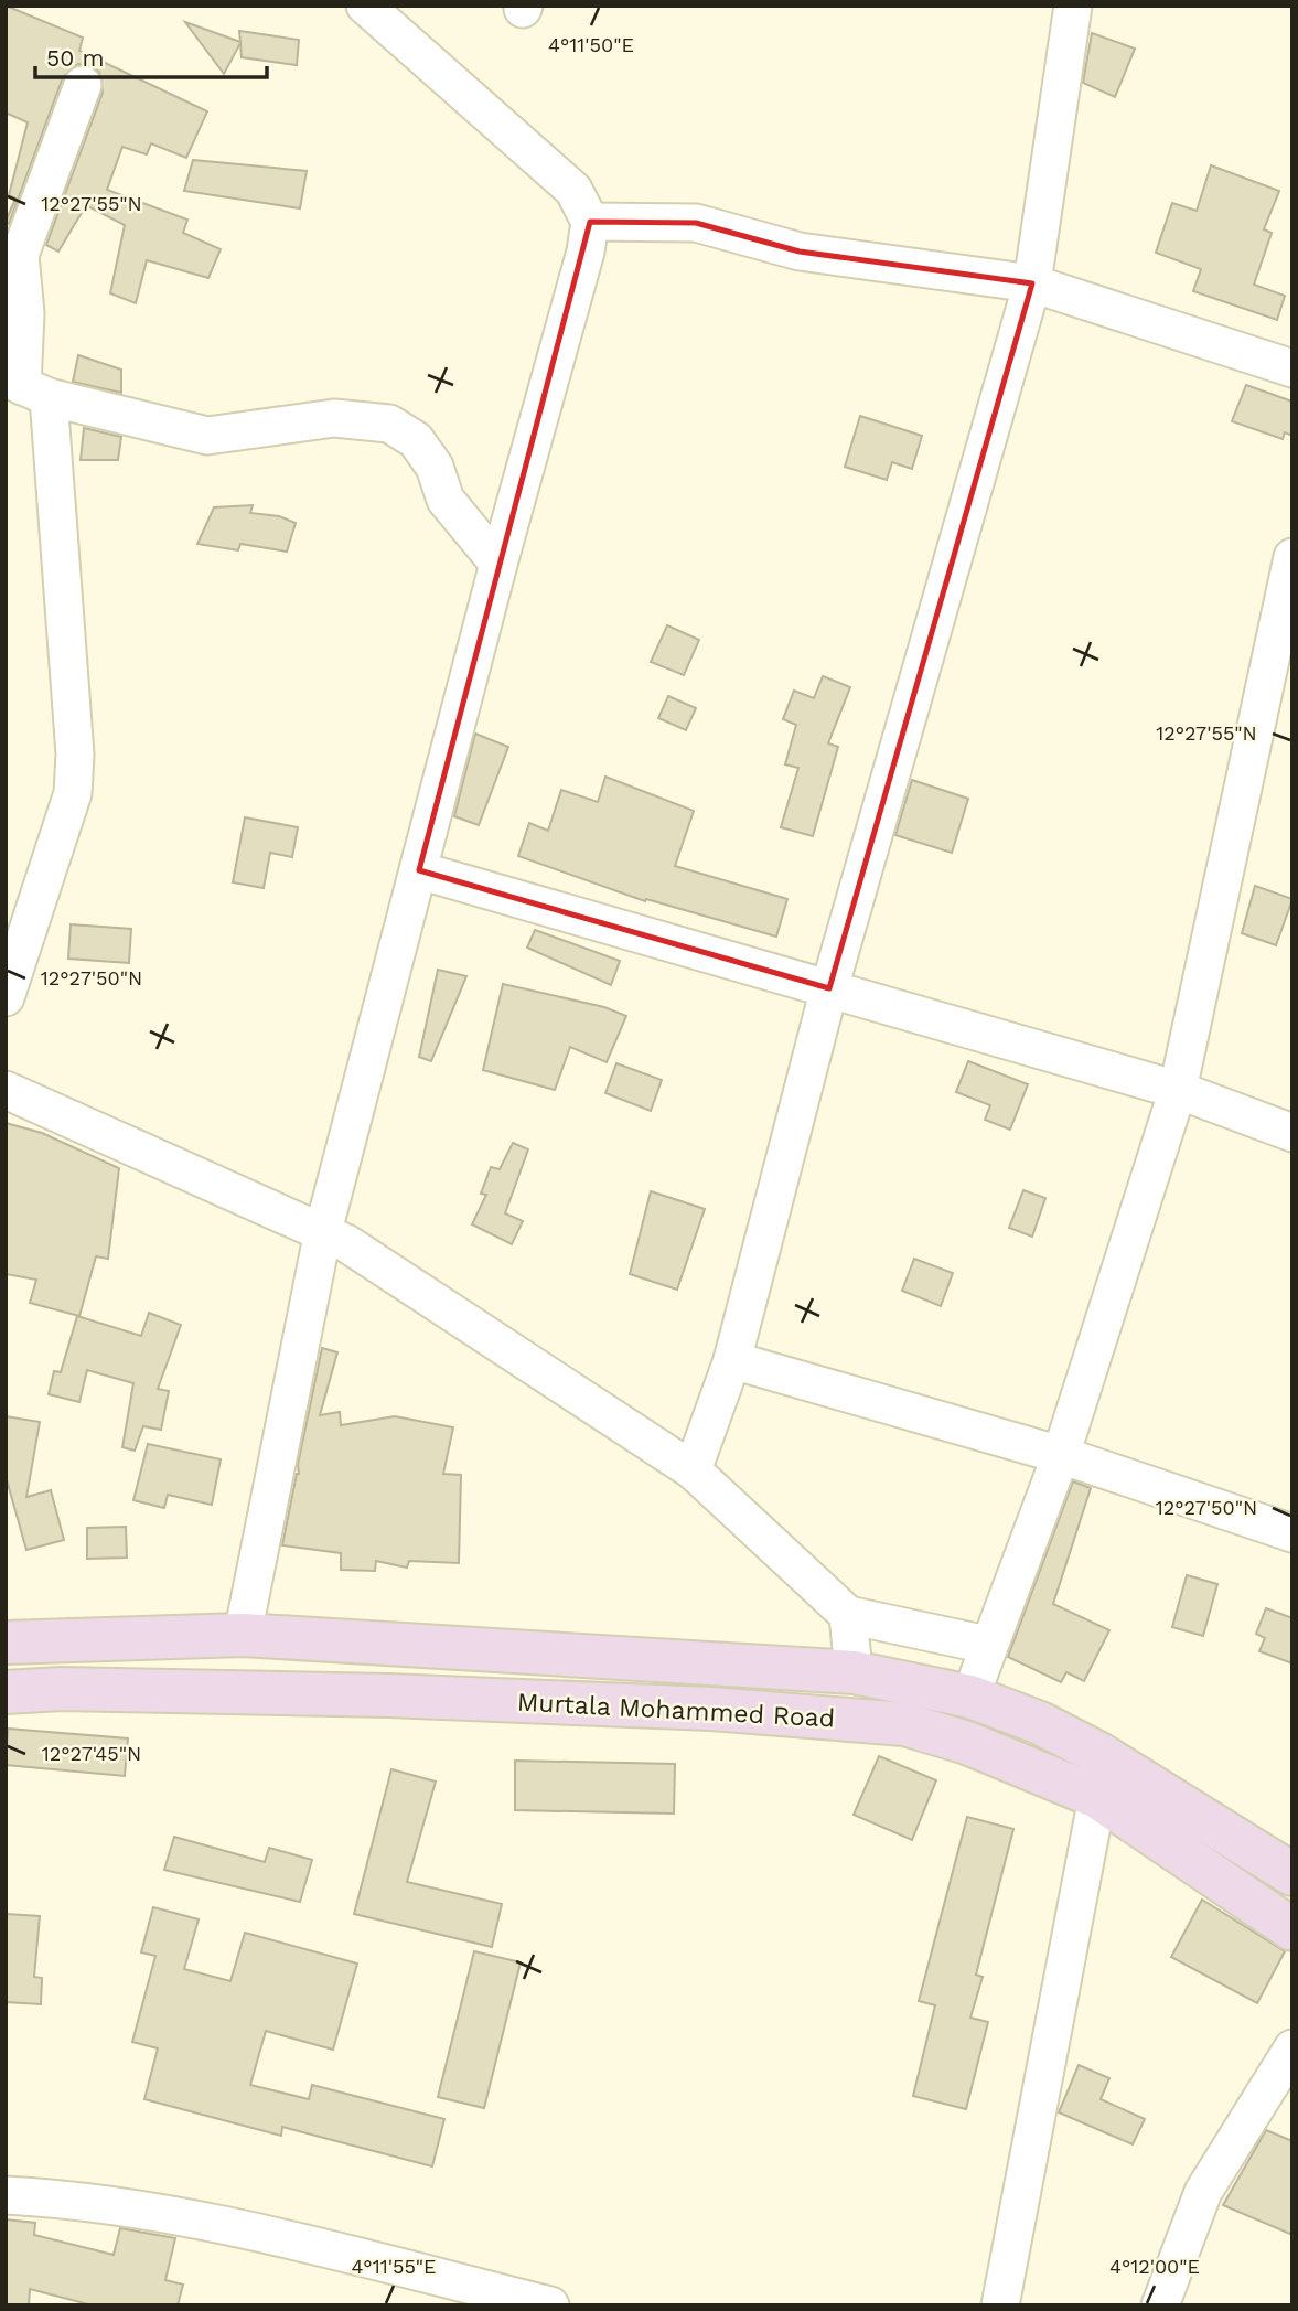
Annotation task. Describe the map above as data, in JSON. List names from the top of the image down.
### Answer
{
  "streets": {
    "main road": ["Murtala Mohammed Road"]
  },
  "scale_bar": "50 m",
  "coordinates": [
    "4°11'50\"E",
    "12°27'55\"N",
    "12°27'50\"N",
    "12°27'45\"N",
    "4°11'55\"E",
    "4°12'00\"E"
  ]
}
